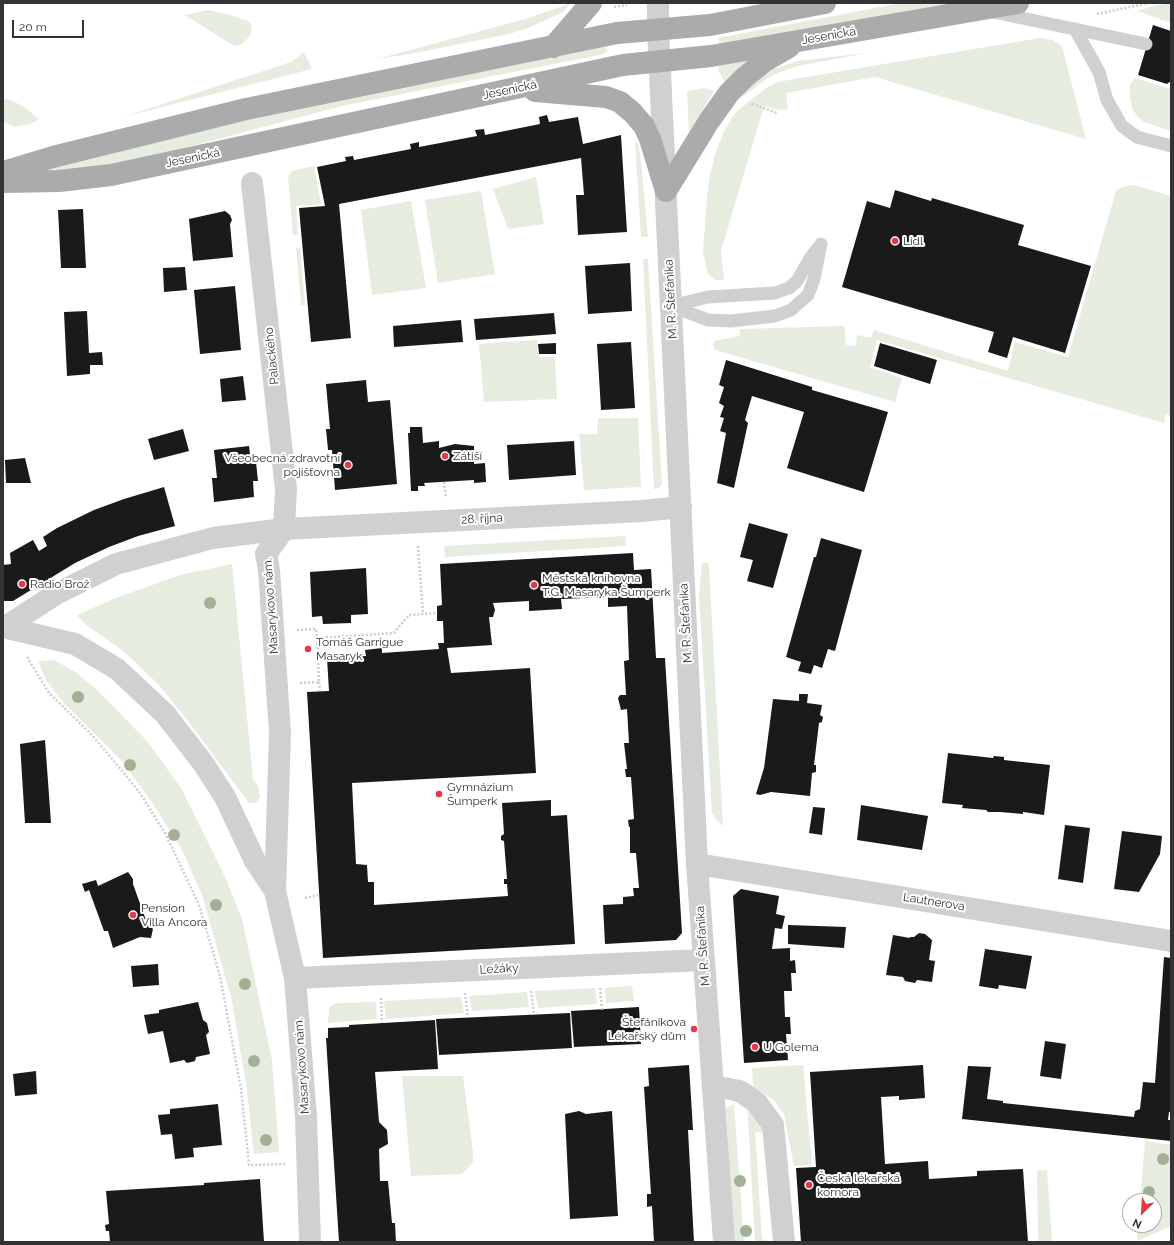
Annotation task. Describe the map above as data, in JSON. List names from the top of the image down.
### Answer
{
  "streets": {
    "main road": ["Jesenická"],
    "street": [
      "M. R. Štefánika",
      "Palackého",
      "28. října",
      "Masarykovo nám.",
      "Lautnerova",
      "Ležáky"
    ]
  },
  "crossings": [
    ["Jesenická", "M. R. Štefánika"],
    ["M. R. Štefánika", "28. října"],
    ["M. R. Štefánika", "Lautnerova"],
    ["M. R. Štefánika", "Ležáky"],
    ["Palackého", "28. října"],
    ["Palackého", "Masarykovo nám."],
    ["28. října", "Masarykovo nám."],
    ["Masarykovo nám.", "Ležáky"]
  ],
  "places": [
    "Lidl",
    "Zátiší",
    "Všeobecná zdravotní pojišťovna",
    "Radio Brož",
    "Městská knihovna T.G. Masaryka Šumperk",
    "Tomáš Garrigue Masaryk",
    "Gymnázium Šumperk",
    "Pension Villa Ancora",
    "Štefánikova Lékařský dům",
    "U Golema",
    "Česká lékařská komora"
  ],
  "scale_bar": "20 m",
  "north": "bottom left"
}
